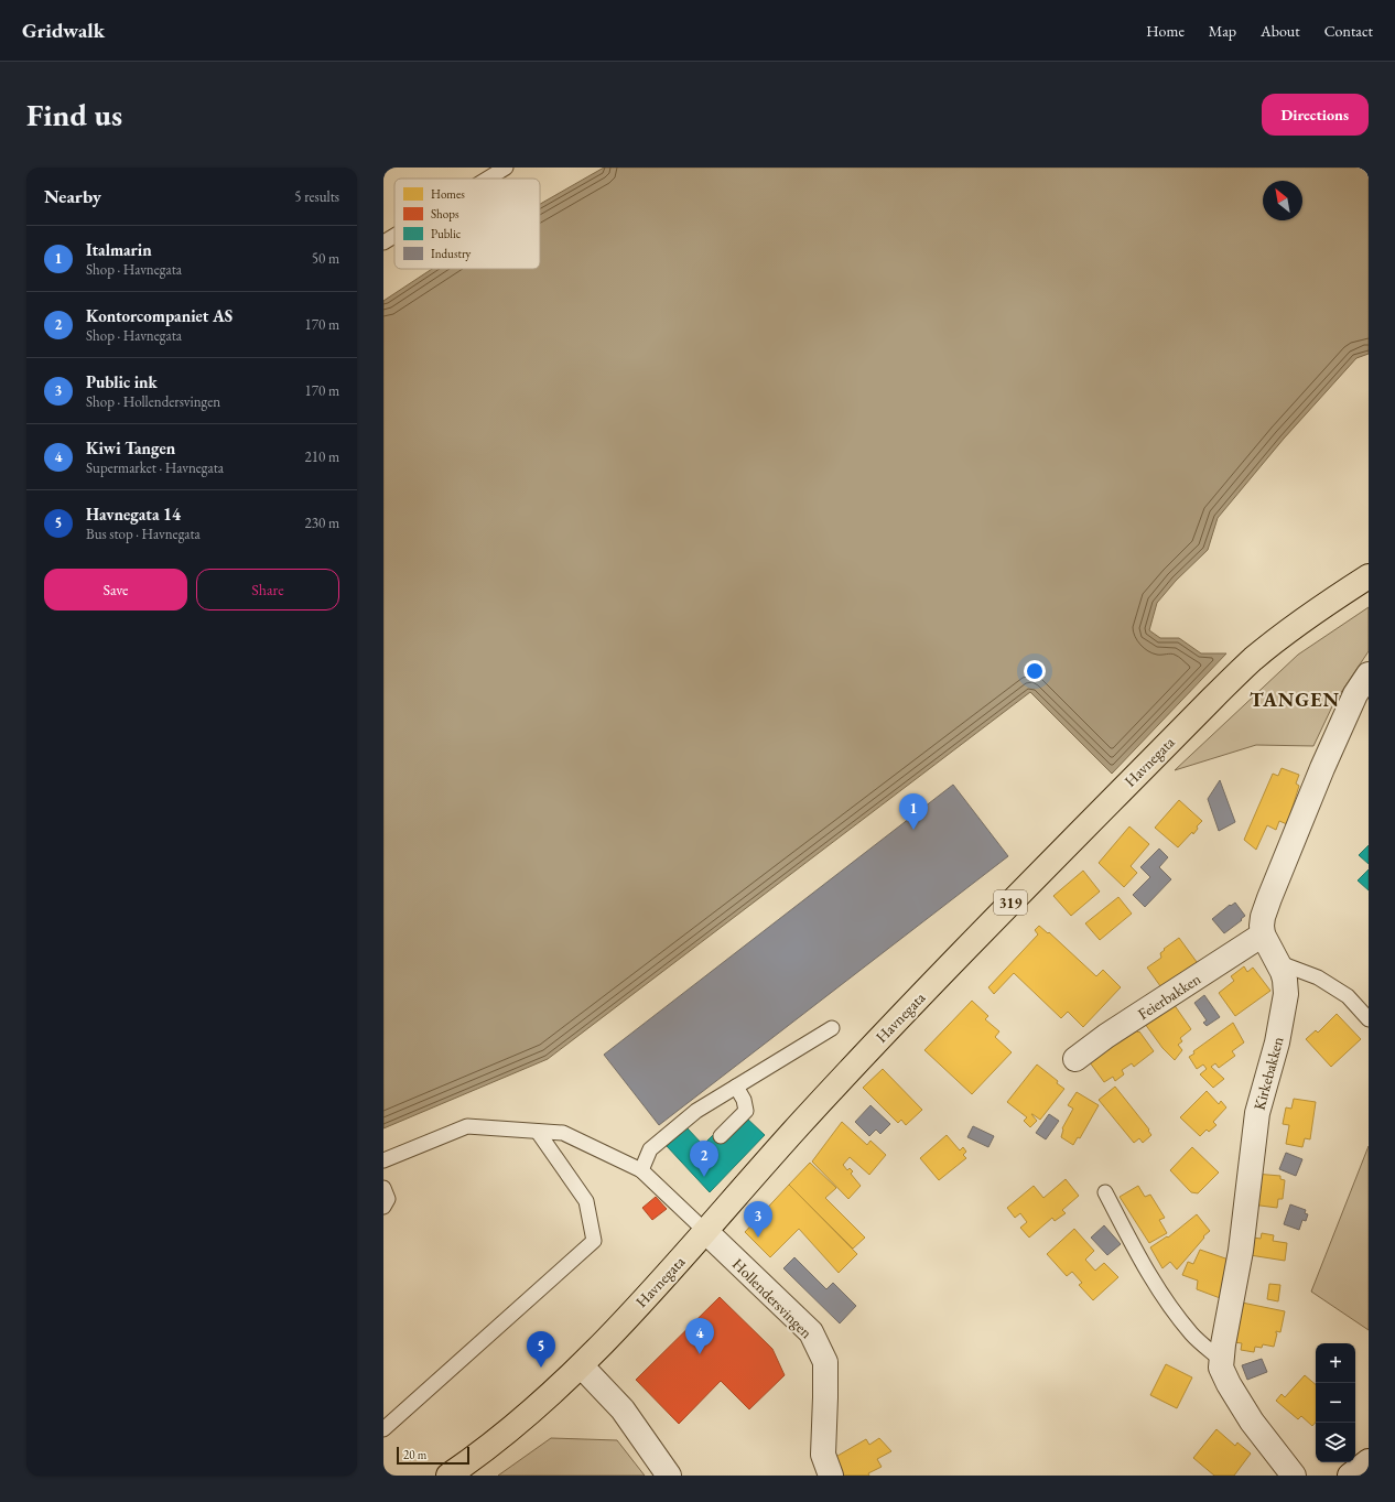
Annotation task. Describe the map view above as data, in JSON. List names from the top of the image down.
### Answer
{
  "streets": {
    "main road": ["Havnegata", "319"],
    "street": ["Feierbakken", "Kirkebakken", "Hollendersvingen"]
  },
  "crossings": [
    ["Havnegata", "Hollendersvingen"],
    ["Feierbakken", "Kirkebakken"]
  ],
  "districts": ["TANGEN"],
  "legend": [
    "Homes",
    "Shops",
    "Public",
    "Industry"
  ],
  "scale_bar": "20 m",
  "north": "top left",
  "page": {
    "header": "Gridwalk",
    "nav": [
      "Home",
      "Map",
      "About",
      "Contact"
    ],
    "buttons": [
      "Directions",
      ["Save", "Share"]
    ],
    "title": "Find us",
    "heading": ["Nearby", "5 results"],
    "list": [
      {
        "mark": "1",
        "name": "Italmarin",
        "note": "Shop · Havnegata",
        "value": "50 m"
      },
      {
        "mark": "2",
        "name": "Kontorcompaniet AS",
        "note": "Shop · Havnegata",
        "value": "170 m"
      },
      {
        "mark": "3",
        "name": "Public ink",
        "note": "Shop · Hollendersvingen",
        "value": "170 m"
      },
      {
        "mark": "4",
        "name": "Kiwi Tangen",
        "note": "Supermarket · Havnegata",
        "value": "210 m"
      },
      {
        "mark": "5",
        "name": "Havnegata 14",
        "note": "Bus stop · Havnegata",
        "value": "230 m"
      }
    ],
    "pins": [
      "1",
      "2",
      "3",
      "4",
      "5"
    ],
    "map_buttons": ["+", "−"],
    "scale": "20 m"
  }
}
